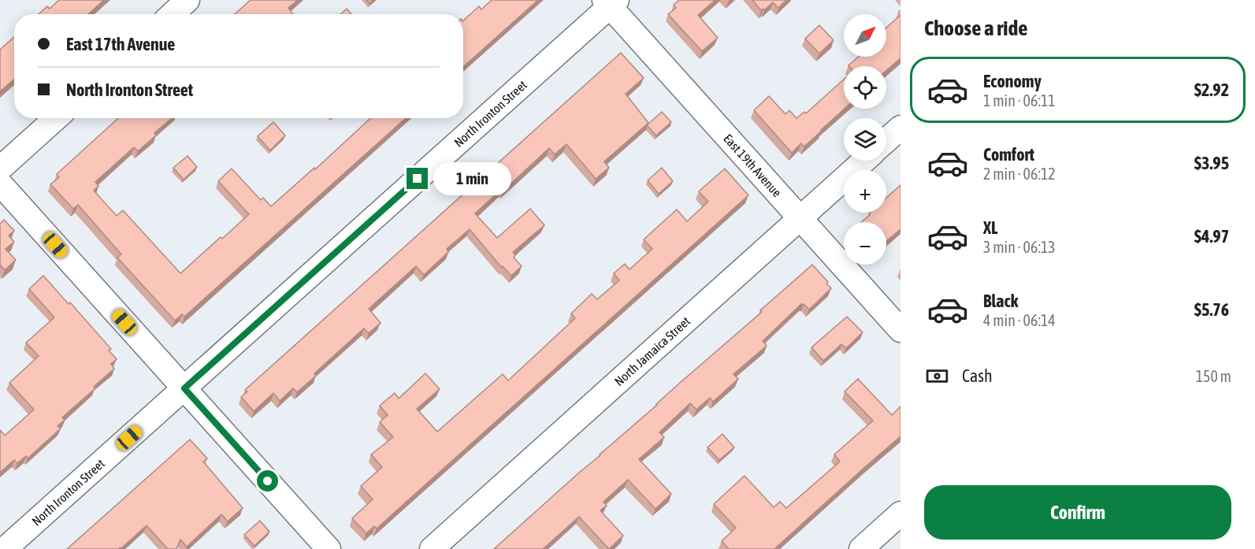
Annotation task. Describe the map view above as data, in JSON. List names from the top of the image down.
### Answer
{
  "streets": {
    "street": ["North Ironton Street", "East 19th Avenue", "North Jamaica Street"]
  },
  "crossings": [
    ["North Ironton Street", "East 19th Avenue"],
    ["East 19th Avenue", "North Jamaica Street"]
  ],
  "north": "top right",
  "page": {
    "heading": "Choose a ride",
    "map_buttons": ["+", "−"],
    "banner": ["East 17th Avenue", "North Ironton Street"],
    "list": [
      {
        "name": "Economy",
        "note": "1 min · 06:11",
        "value": "$2.92"
      },
      {
        "name": "Comfort",
        "note": "2 min · 06:12",
        "value": "$3.95"
      },
      {
        "name": "XL",
        "note": "3 min · 06:13",
        "value": "$4.97"
      },
      {
        "name": "Black",
        "note": "4 min · 06:14",
        "value": "$5.76"
      }
    ],
    "bubble": "1 min",
    "pay": ["Cash", "150 m"],
    "buttons": "Confirm"
  }
}
